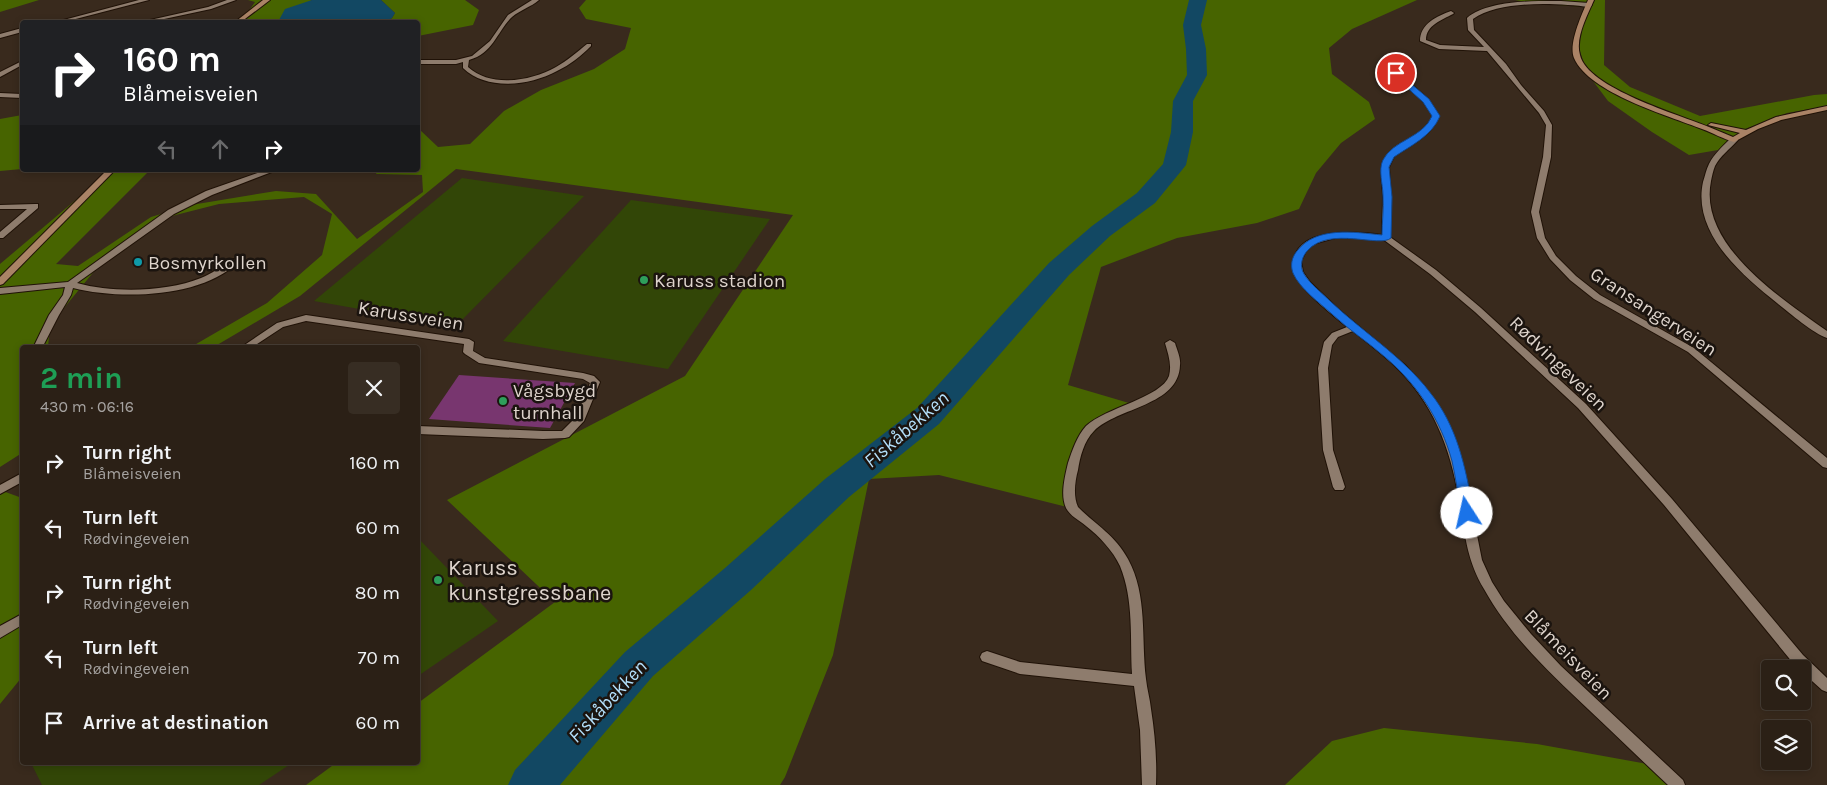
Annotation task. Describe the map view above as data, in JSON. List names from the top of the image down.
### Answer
{
  "streets": {
    "street": [
      "Gransangerveien",
      "Karussveien",
      "Rødvingeveien",
      "Blåmeisveien"
    ]
  },
  "crossings": [
    ["Rødvingeveien", "Blåmeisveien"]
  ],
  "water": ["Fiskåbekken"],
  "places": [
    "Bosmyrkollen",
    "Karuss stadion",
    "Vågsbygd turnhall",
    "Karuss kunstgressbane"
  ],
  "page": {
    "turn": ["160 m", "Blåmeisveien"],
    "heading": ["2 min", "430 m · 06:16"],
    "list": [
      {
        "name": "Turn right",
        "note": "Blåmeisveien",
        "value": "160 m"
      },
      {
        "name": "Turn left",
        "note": "Rødvingeveien",
        "value": "60 m"
      },
      {
        "name": "Turn right",
        "note": "Rødvingeveien",
        "value": "80 m"
      },
      {
        "name": "Turn left",
        "note": "Rødvingeveien",
        "value": "70 m"
      },
      {
        "name": "Arrive at destination",
        "value": "60 m"
      }
    ]
  }
}
